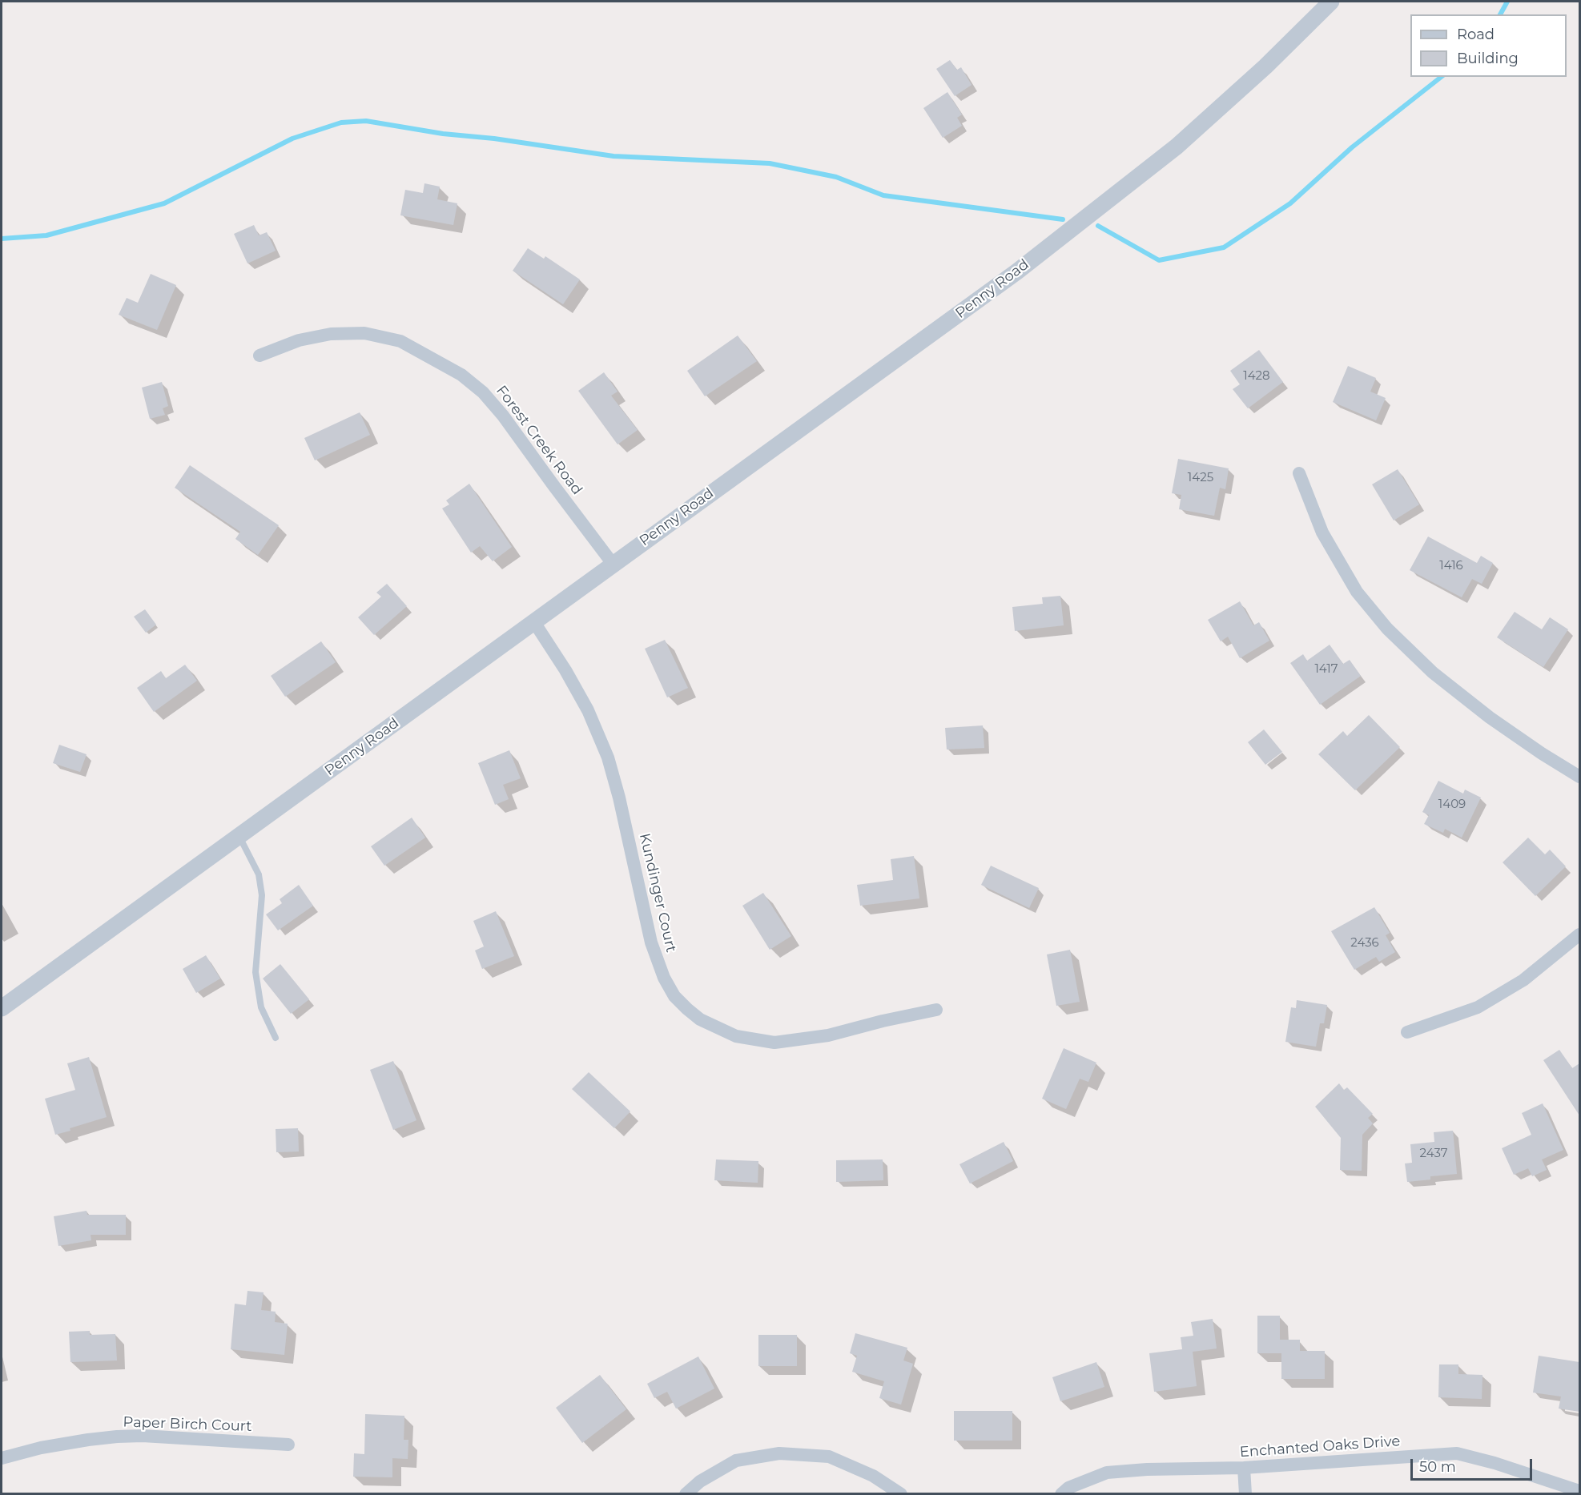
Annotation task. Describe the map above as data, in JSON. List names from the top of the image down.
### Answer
{
  "streets": {
    "street": [
      "Penny Road",
      "Forest Creek Road",
      "Kundinger Court",
      "Paper Birch Court",
      "Enchanted Oaks Drive"
    ]
  },
  "crossings": [
    ["Penny Road", "Forest Creek Road"],
    ["Penny Road", "Kundinger Court"]
  ],
  "house_numbers": [
    "1428",
    "1425",
    "1416",
    "1417",
    "1409",
    "2436",
    "2437"
  ],
  "legend": ["Road", "Building"],
  "scale_bar": "50 m"
}
